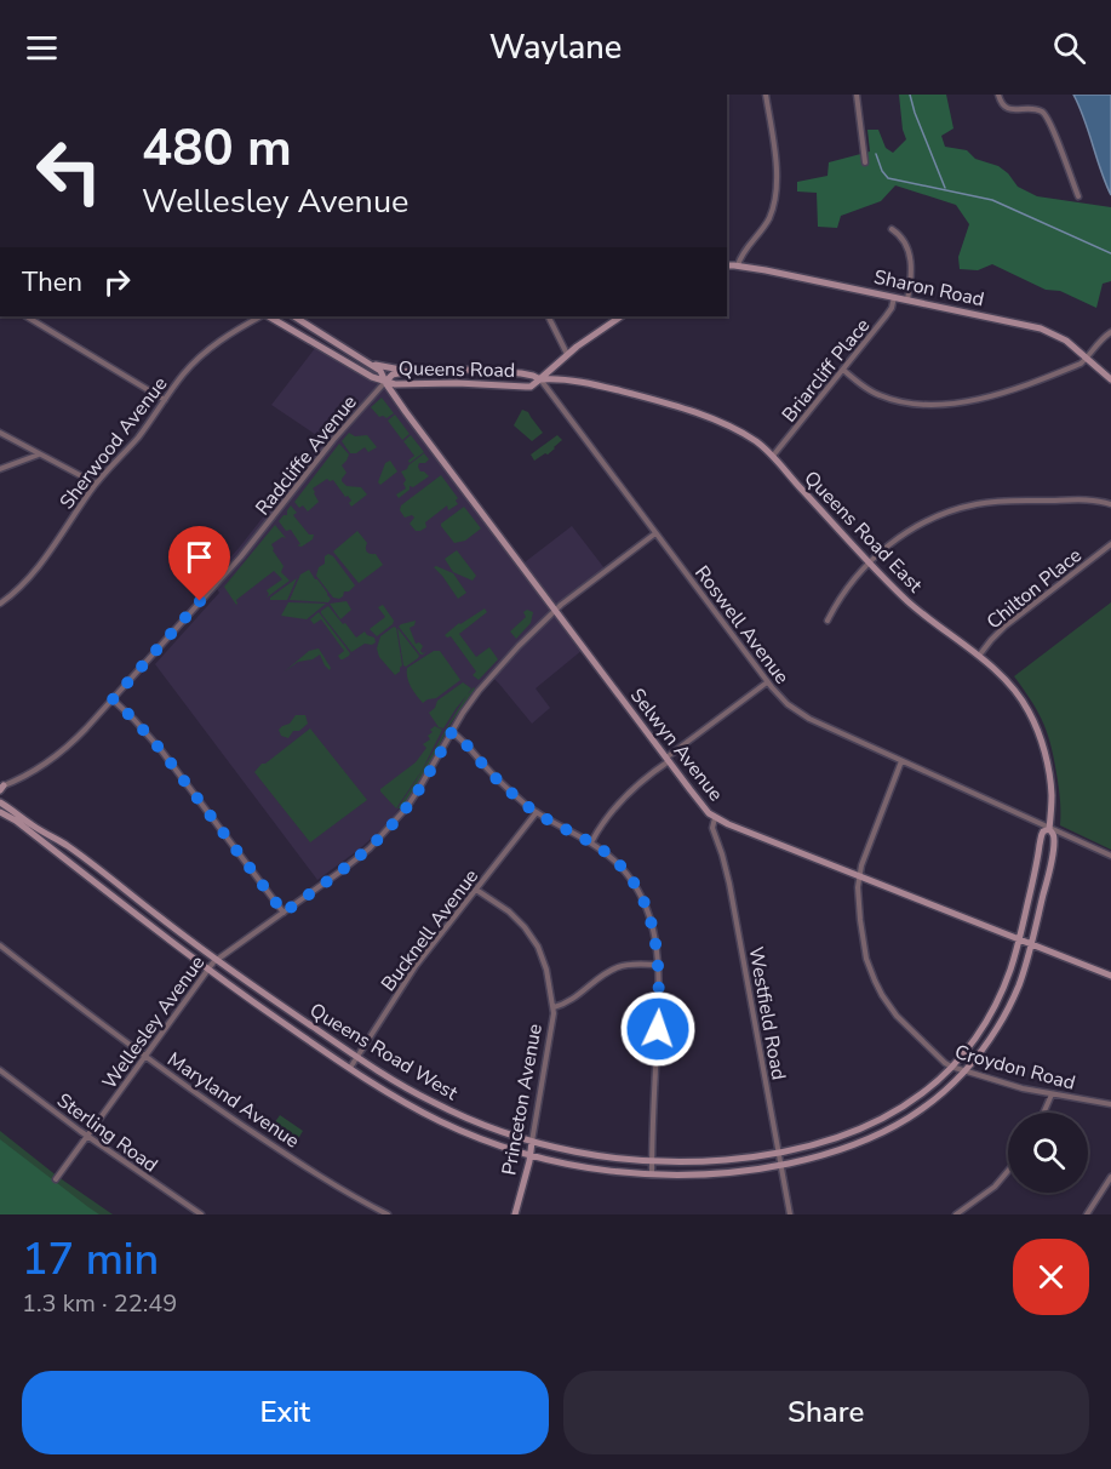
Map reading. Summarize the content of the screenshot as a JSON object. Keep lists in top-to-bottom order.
{
  "streets": {
    "street": [
      "Sharon Road",
      "Queens Road",
      "Briarcliff Place",
      "Sherwood Avenue",
      "Radcliffe Avenue",
      "Queens Road East",
      "Chilton Place",
      "Roswell Avenue",
      "Selwyn Avenue",
      "Bucknell Avenue",
      "Westfield Road",
      "Wellesley Avenue",
      "Queens Road West",
      "Croydon Road",
      "Maryland Avenue",
      "Princeton Avenue",
      "Sterling Road"
    ]
  },
  "crossings": [
    ["Sharon Road", "Briarcliff Place"],
    ["Queens Road", "Radcliffe Avenue"],
    ["Queens Road", "Queens Road East"],
    ["Queens Road", "Roswell Avenue"],
    ["Queens Road", "Selwyn Avenue"],
    ["Briarcliff Place", "Queens Road East"],
    ["Radcliffe Avenue", "Selwyn Avenue"],
    ["Queens Road East", "Chilton Place"],
    ["Queens Road East", "Roswell Avenue"],
    ["Queens Road East", "Queens Road West"],
    ["Roswell Avenue", "Wellesley Avenue"],
    ["Roswell Avenue", "Queens Road West"],
    ["Roswell Avenue", "Croydon Road"],
    ["Selwyn Avenue", "Westfield Road"],
    ["Selwyn Avenue", "Wellesley Avenue"],
    ["Selwyn Avenue", "Queens Road West"],
    ["Selwyn Avenue", "Croydon Road"],
    ["Bucknell Avenue", "Queens Road West"],
    ["Bucknell Avenue", "Princeton Avenue"],
    ["Westfield Road", "Queens Road West"],
    ["Wellesley Avenue", "Queens Road West"],
    ["Wellesley Avenue", "Maryland Avenue"],
    ["Wellesley Avenue", "Sterling Road"],
    ["Queens Road West", "Croydon Road"],
    ["Queens Road West", "Princeton Avenue"]
  ],
  "page": {
    "header": "Waylane",
    "turn": ["480 m", "Wellesley Avenue"],
    "then": "Then",
    "heading": ["17 min", "1.3 km · 22:49"],
    "buttons": ["Exit", "Share"]
  }
}
